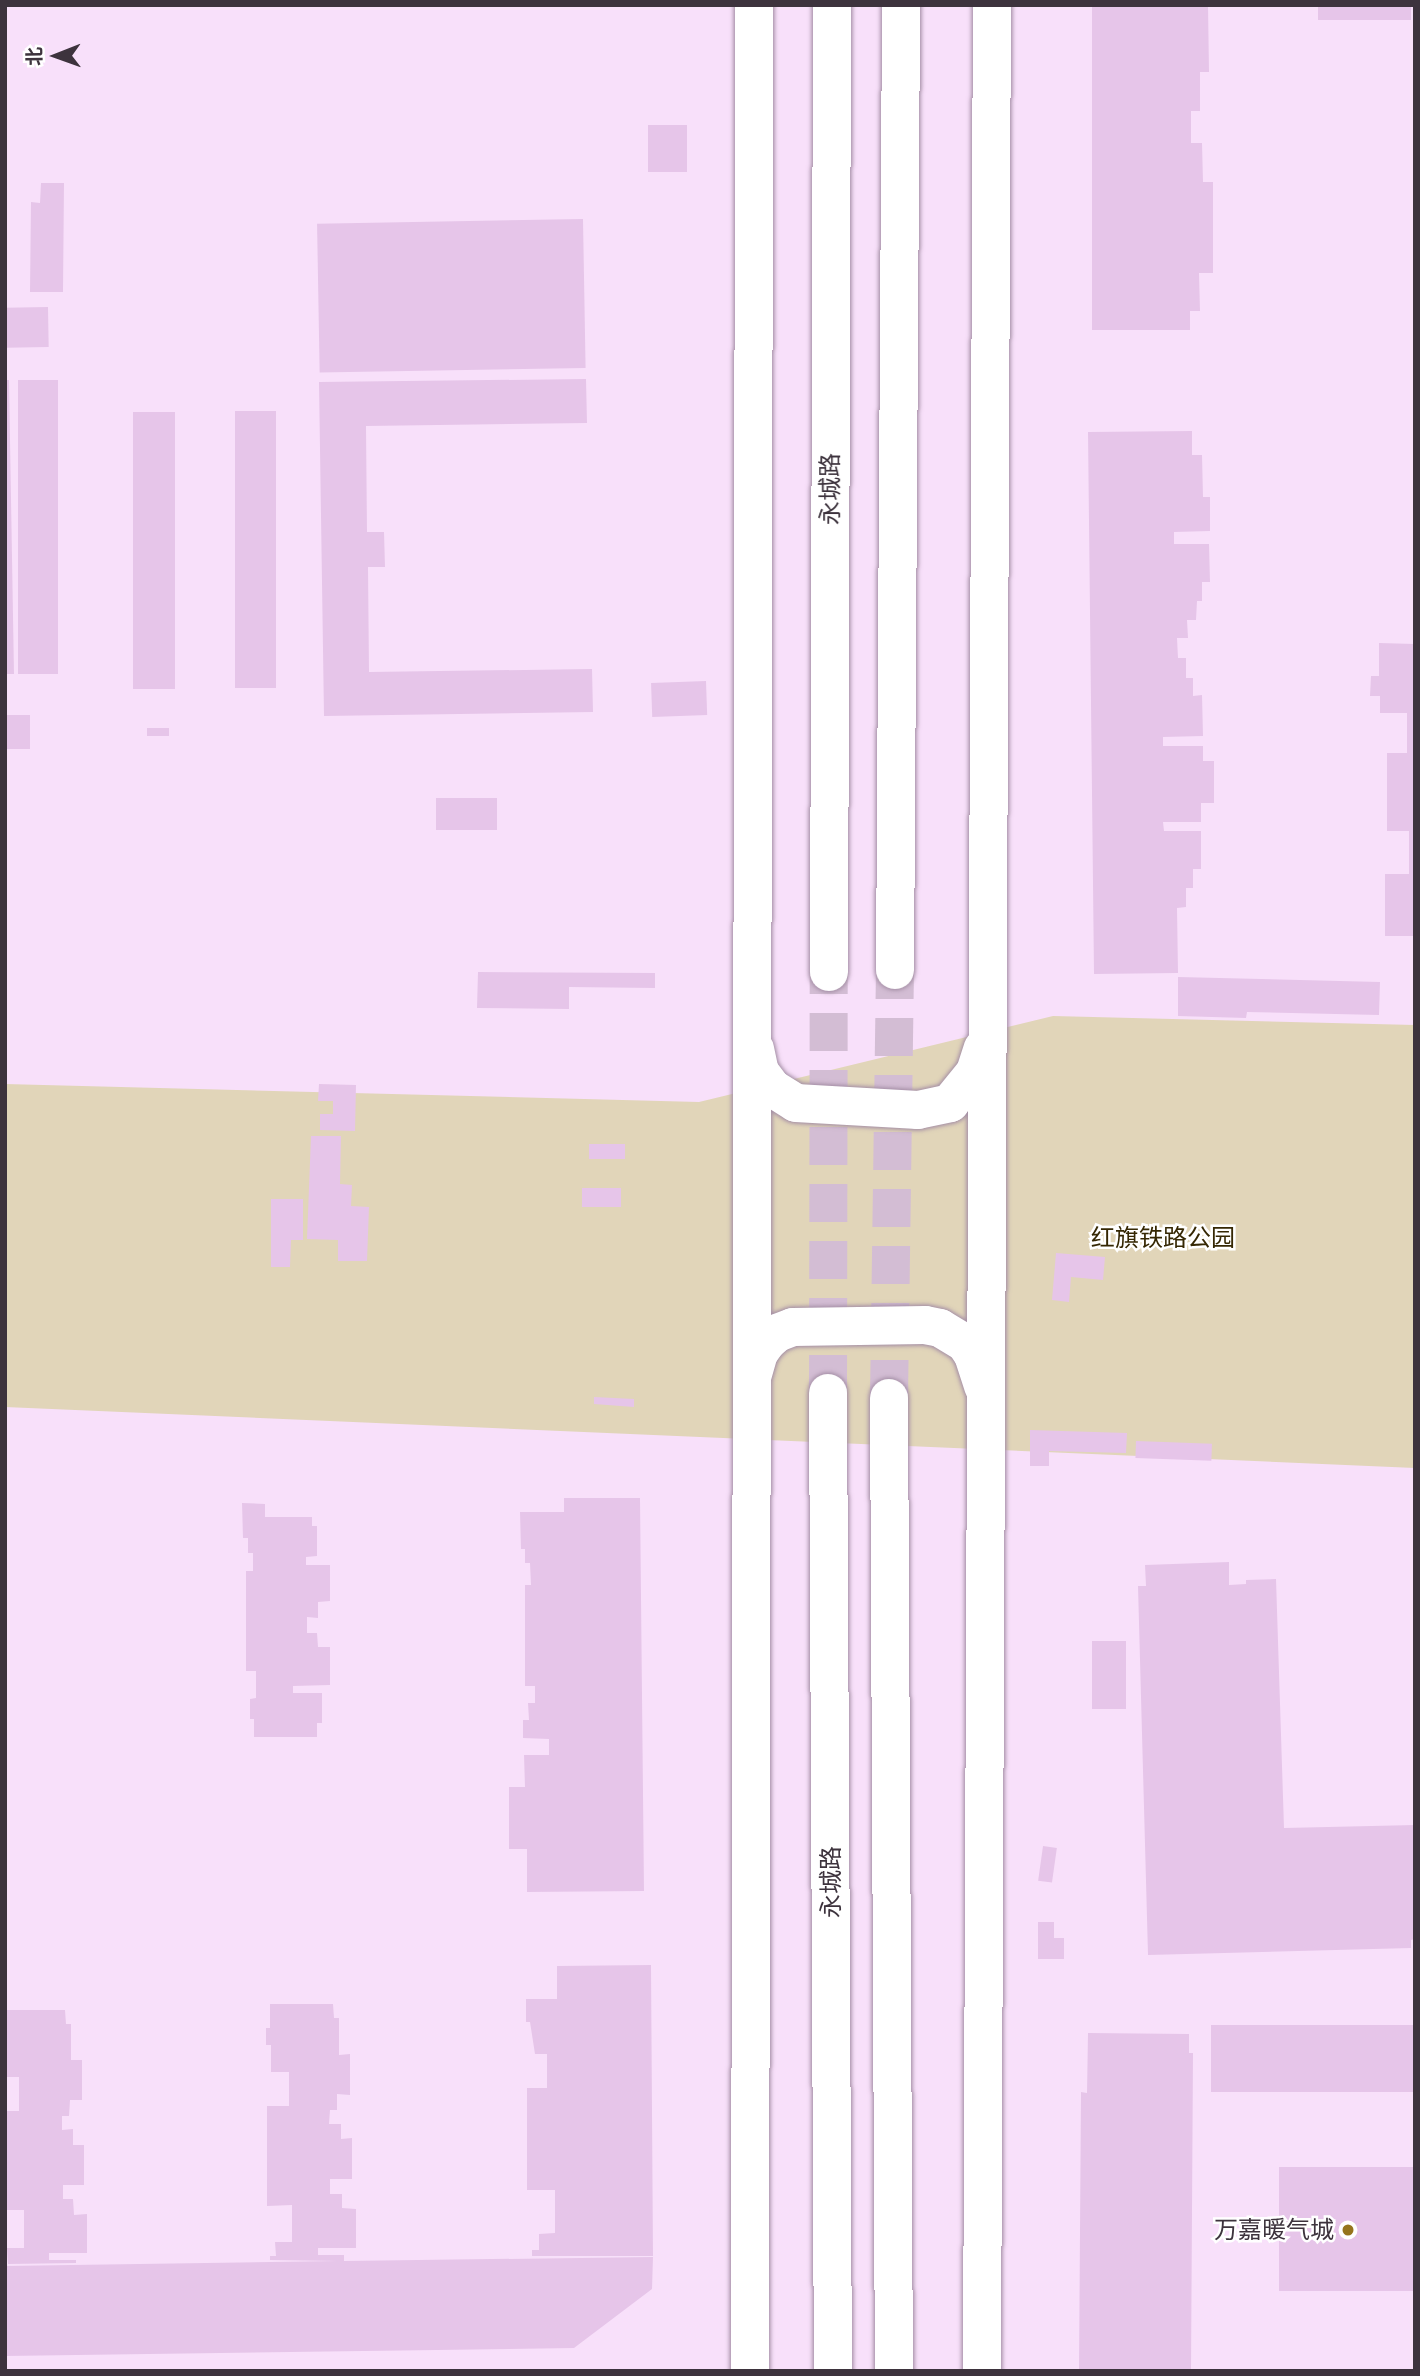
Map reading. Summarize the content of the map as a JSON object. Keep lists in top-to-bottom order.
{
  "streets": {
    "main road": ["永城路"]
  },
  "parks": ["红旗铁路公园"],
  "places": ["万嘉暖气城"],
  "north": "left"
}
